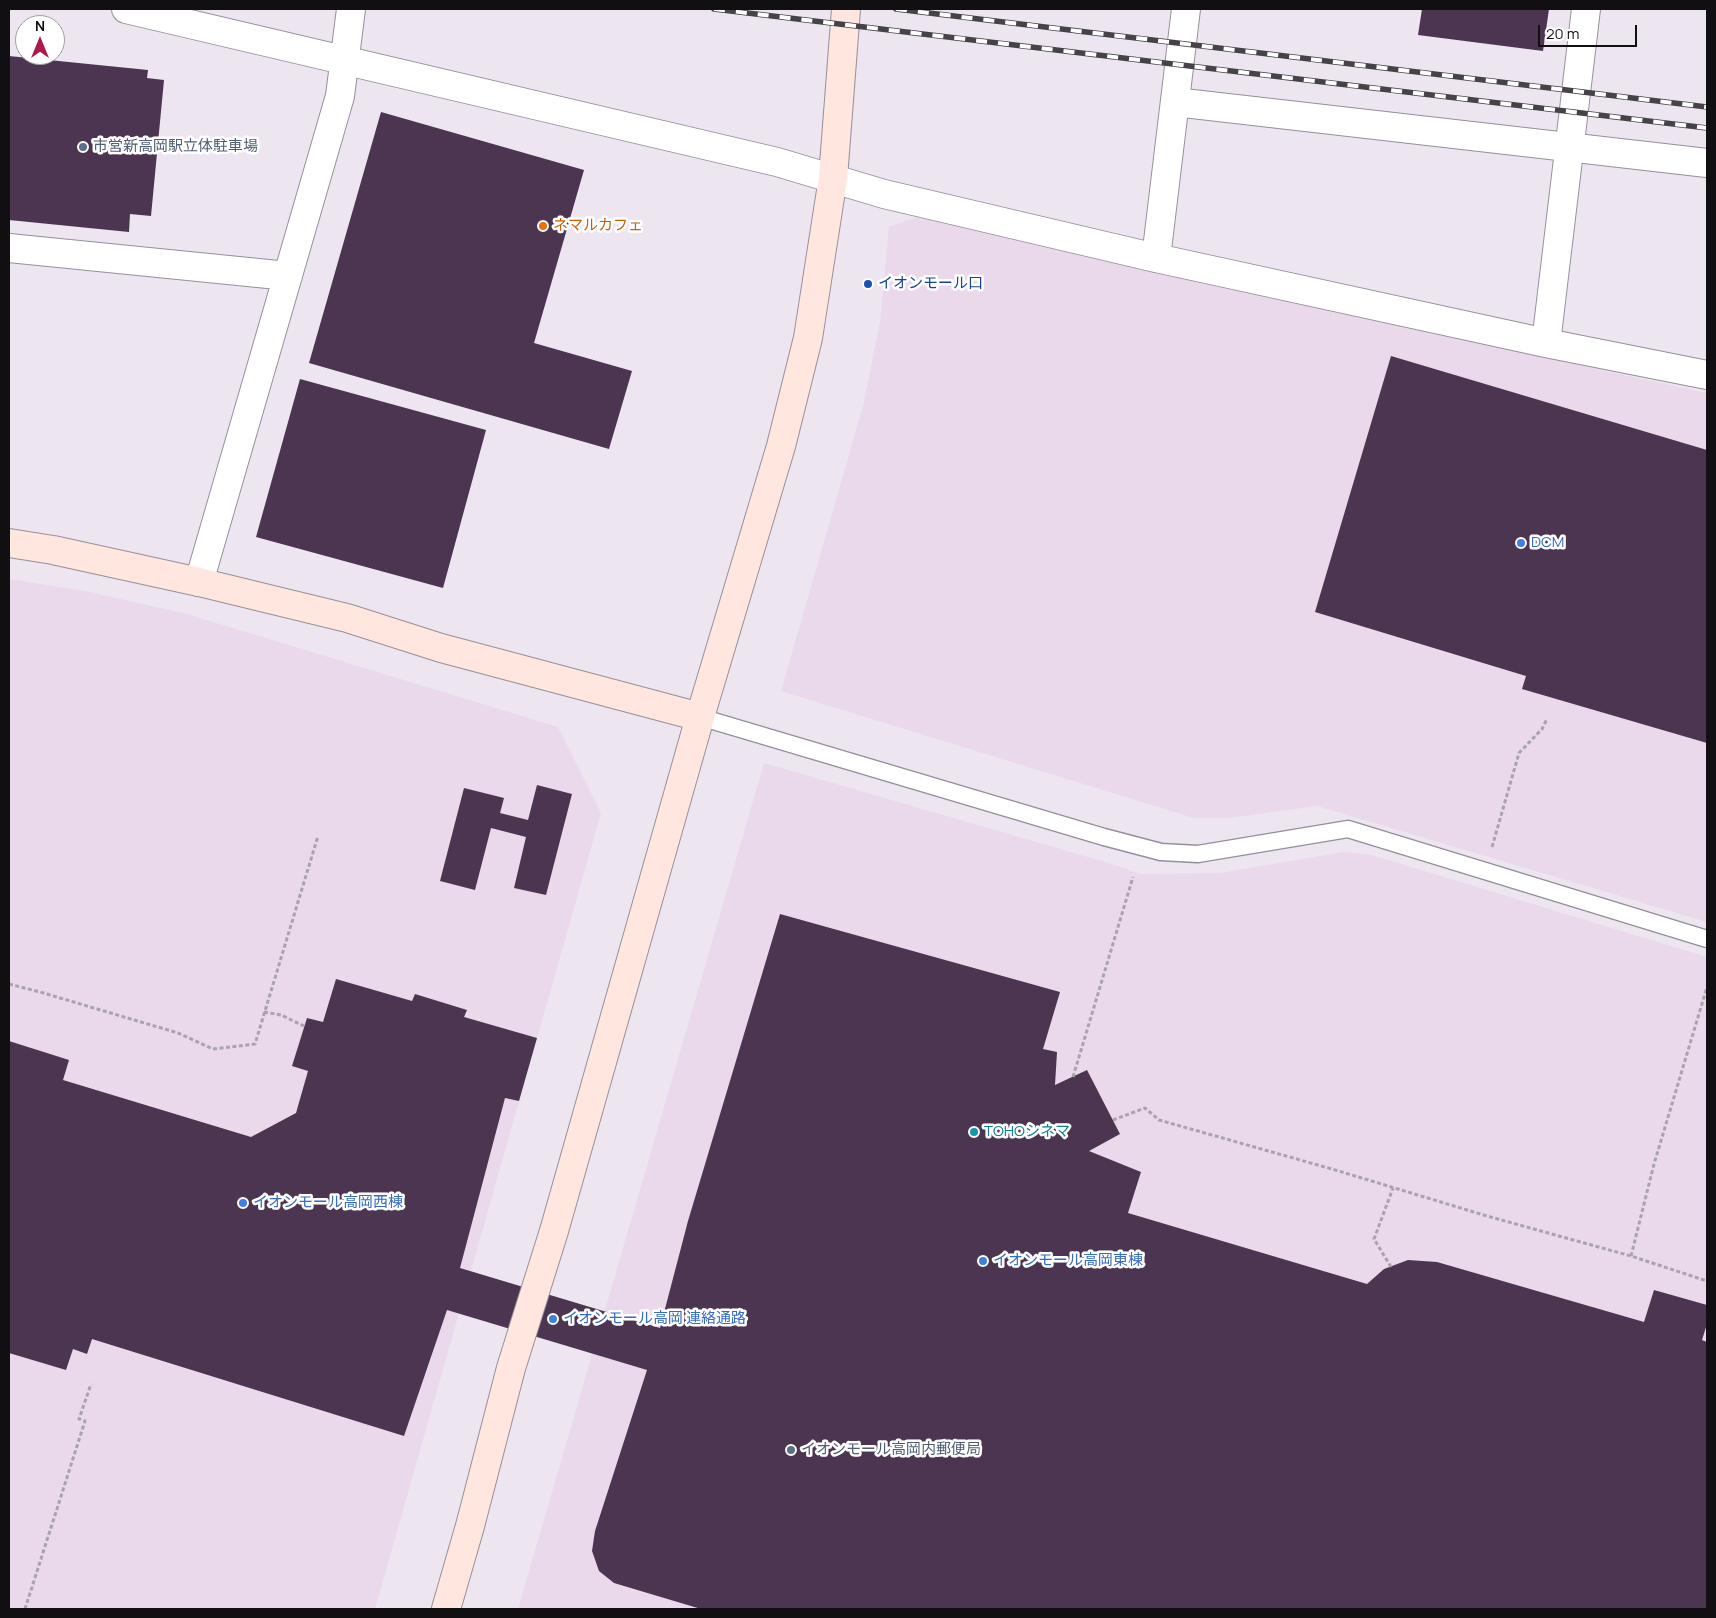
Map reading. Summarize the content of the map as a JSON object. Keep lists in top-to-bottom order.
{
  "places": [
    "市営新高岡駅立体駐車場",
    "ネマルカフェ",
    "イオンモール口",
    "DCM",
    "TOHOシネマ",
    "イオンモール高岡西棟",
    "イオンモール高岡東棟",
    "イオンモール高岡 連絡通路",
    "イオンモール高岡内郵便局"
  ],
  "scale_bar": "20 m",
  "north": "top"
}
